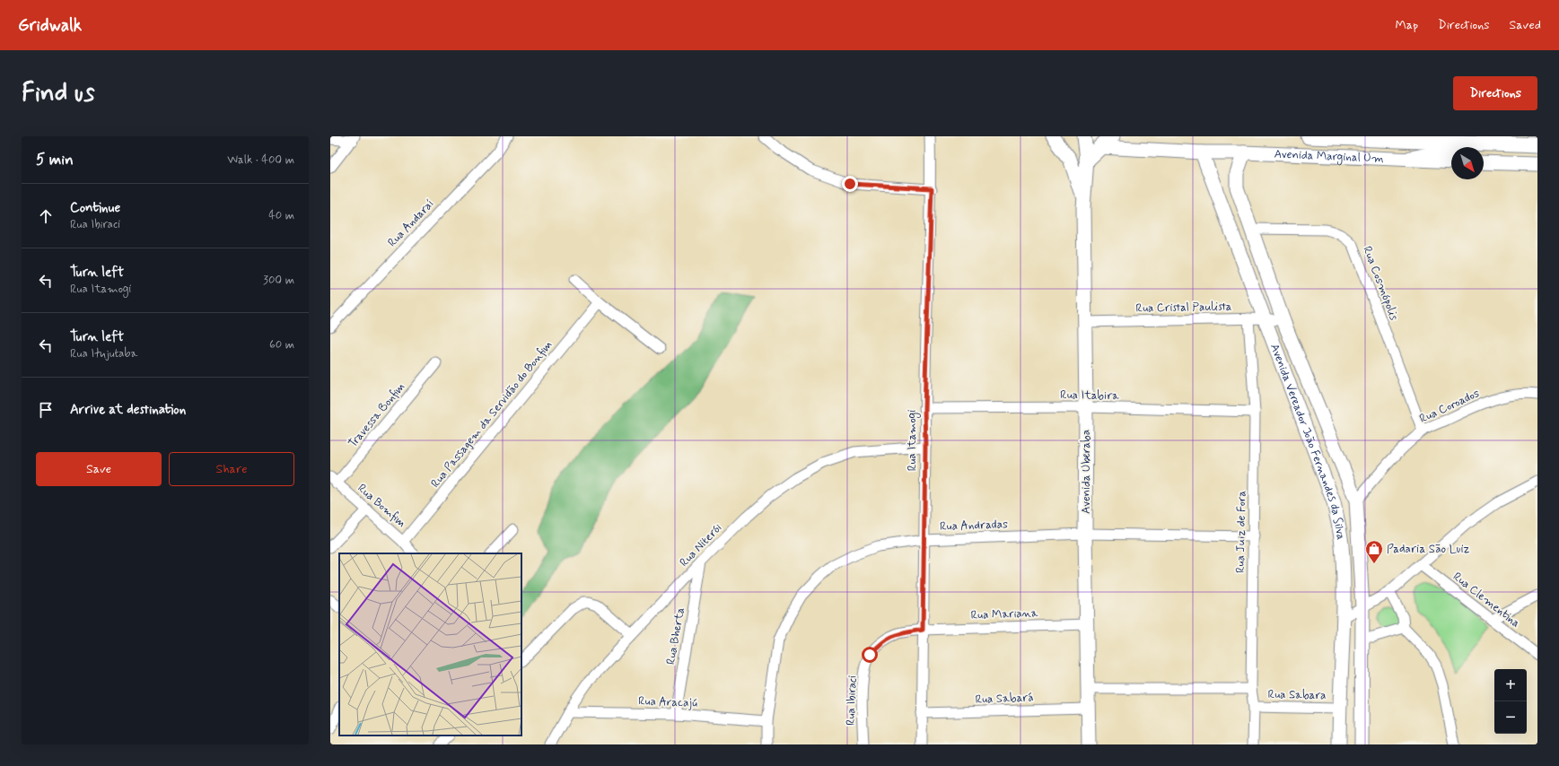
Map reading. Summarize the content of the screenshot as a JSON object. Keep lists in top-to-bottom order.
{
  "streets": {
    "main road": ["Avenida Marginal Um", "Avenida Vereador João Fernandes da Silva", "Avenida Uberaba"],
    "street": [
      "Rua Andaraí",
      "Rua Cosmópolis",
      "Rua Cristal Paulista",
      "Rua Itabira",
      "Rua Coroados",
      "Rua Passagem da Servidão do Bonfim",
      "Travessa Bonfim",
      "Rua Itamogi",
      "Rua Bomfim",
      "Rua Andradas",
      "Rua Juiz de Fora",
      "Rua Niterói",
      "Rua Clementina",
      "Rua Mariana",
      "Rua Bherta",
      "Rua Sabara",
      "Rua Sabará",
      "Rua Ibiraci",
      "Rua Aracajú"
    ]
  },
  "crossings": [
    ["Avenida Marginal Um", "Avenida Vereador João Fernandes da Silva"],
    ["Rua Cosmópolis", "Rua Coroados"],
    ["Rua Cosmópolis", "Avenida Vereador João Fernandes da Silva"],
    ["Rua Cristal Paulista", "Avenida Vereador João Fernandes da Silva"],
    ["Rua Cristal Paulista", "Avenida Uberaba"],
    ["Rua Cristal Paulista", "Rua Juiz de Fora"],
    ["Rua Itabira", "Rua Itamogi"],
    ["Rua Itabira", "Avenida Uberaba"],
    ["Rua Itabira", "Rua Juiz de Fora"],
    ["Rua Coroados", "Avenida Vereador João Fernandes da Silva"],
    ["Rua Passagem da Servidão do Bonfim", "Rua Bomfim"],
    ["Travessa Bonfim", "Rua Bomfim"],
    ["Rua Itamogi", "Rua Andradas"],
    ["Rua Itamogi", "Rua Niterói"],
    ["Rua Itamogi", "Rua Mariana"],
    ["Rua Itamogi", "Rua Sabará"],
    ["Rua Itamogi", "Rua Ibiraci"],
    ["Avenida Vereador João Fernandes da Silva", "Rua Sabara"],
    ["Avenida Uberaba", "Rua Andradas"],
    ["Avenida Uberaba", "Rua Mariana"],
    ["Avenida Uberaba", "Rua Sabará"],
    ["Rua Andradas", "Rua Juiz de Fora"],
    ["Rua Andradas", "Rua Aracajú"],
    ["Rua Juiz de Fora", "Rua Sabara"],
    ["Rua Niterói", "Rua Bherta"],
    ["Rua Niterói", "Rua Aracajú"],
    ["Rua Mariana", "Rua Ibiraci"],
    ["Rua Bherta", "Rua Aracajú"]
  ],
  "places": {
    "shop": ["Padaria São Luiz"]
  },
  "north": "bottom right",
  "page": {
    "header": "Gridwalk",
    "nav": ["Map", "Directions", "Saved"],
    "buttons": [
      "Directions",
      ["Save", "Share"]
    ],
    "title": "Find us",
    "heading": ["5 min", "Walk · 400 m"],
    "list": [
      ["Continue", "Rua Ibiraci", "40 m"],
      ["Turn left", "Rua Itamogi", "300 m"],
      ["Turn left", "Rua Itujutaba", "60 m"],
      "Arrive at destination"
    ],
    "map_buttons": ["+", "−"]
  }
}
